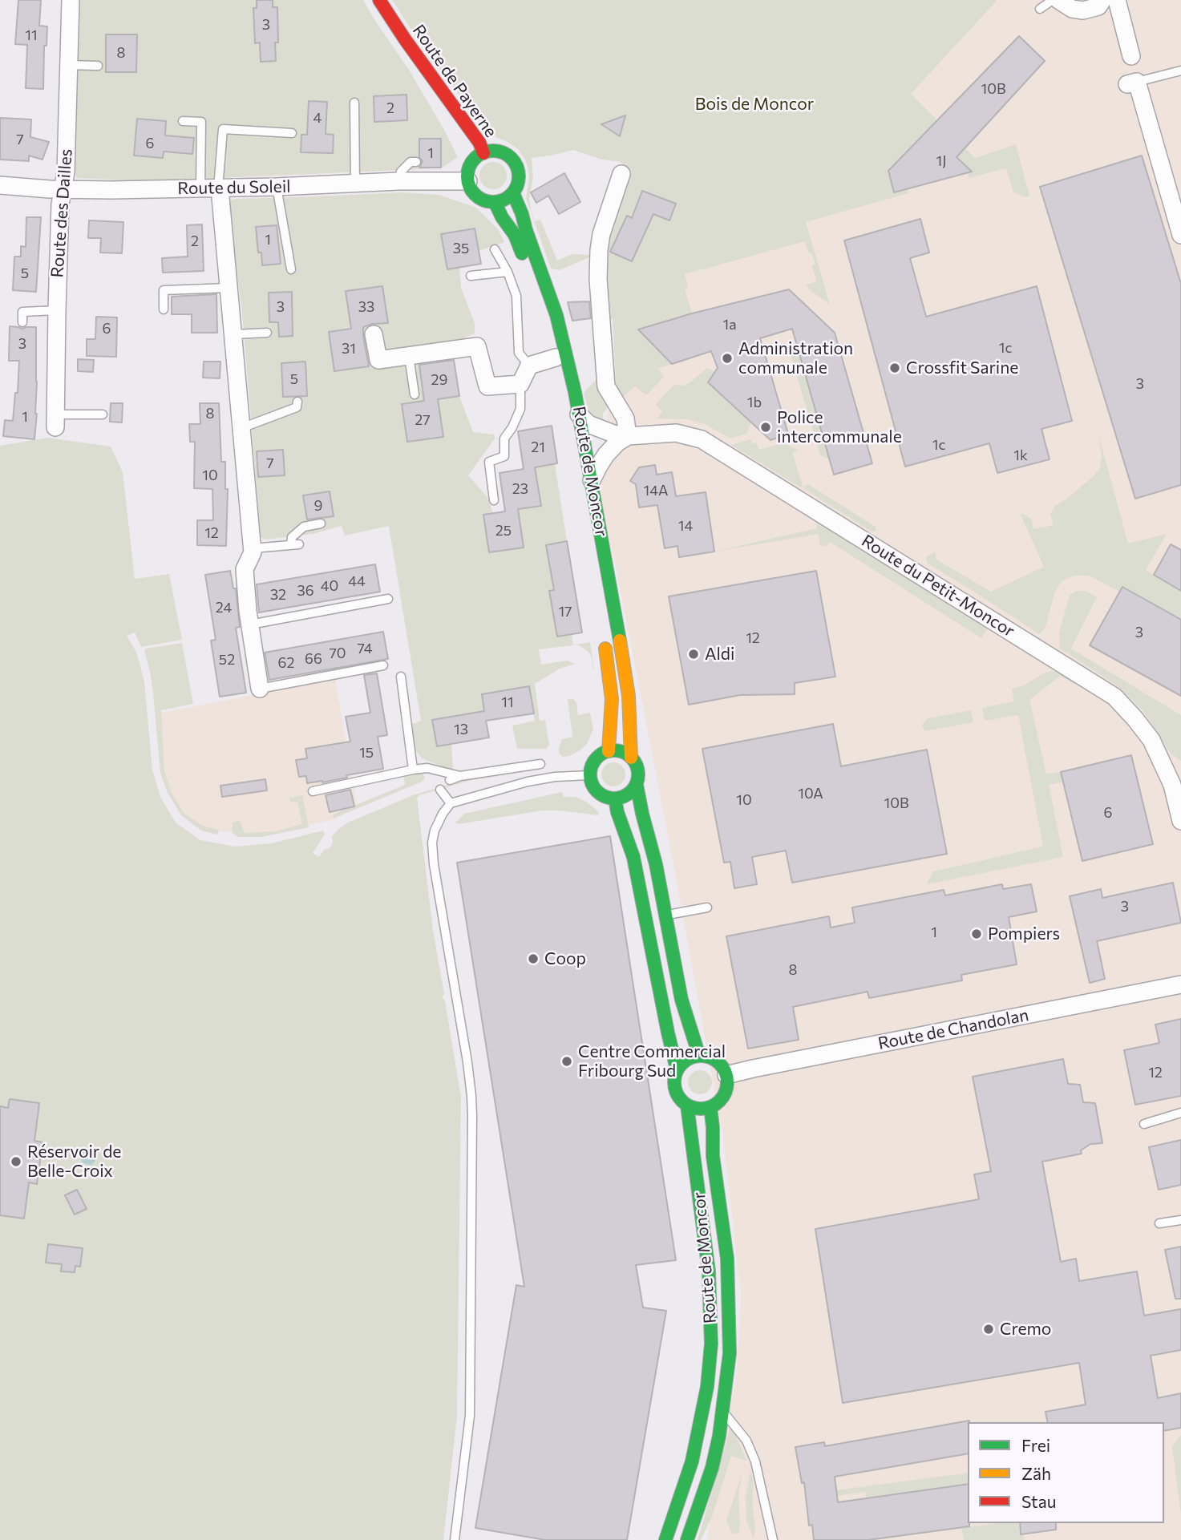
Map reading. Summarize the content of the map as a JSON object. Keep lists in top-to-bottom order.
{
  "streets": {
    "main road": ["Route de Payerne", "Route de Moncor"],
    "street": [
      "Route du Soleil",
      "Route des Dailles",
      "Route du Petit-Moncor",
      "Route de Chandolan"
    ]
  },
  "crossings": [
    ["Route de Payerne", "Route du Soleil"],
    ["Route de Payerne", "Route de Moncor"],
    ["Route du Soleil", "Route des Dailles"],
    ["Route du Soleil", "Route de Moncor"],
    ["Route de Moncor", "Route du Petit-Moncor"],
    ["Route de Moncor", "Route de Chandolan"]
  ],
  "parks": ["Bois de Moncor"],
  "places": [
    "Administration communale",
    "Crossfit Sarine",
    "Police intercommunale",
    "Aldi",
    "Pompiers",
    "Coop",
    "Centre Commercial Fribourg Sud",
    "Réservoir de Belle-Croix",
    "Cremo"
  ],
  "house_numbers": [
    "3",
    "11",
    "8",
    "10B",
    "2",
    "4",
    "7",
    "6",
    "1",
    "1J",
    "1",
    "2",
    "35",
    "5",
    "3",
    "33",
    "1a",
    "6",
    "3",
    "1c",
    "31",
    "5",
    "29",
    "3",
    "1b",
    "8",
    "1",
    "27",
    "1c",
    "21",
    "1k",
    "7",
    "10",
    "23",
    "14A",
    "9",
    "14",
    "25",
    "12",
    "44",
    "40",
    "36",
    "32",
    "24",
    "17",
    "3",
    "12",
    "74",
    "70",
    "66",
    "52",
    "62",
    "11",
    "13",
    "15",
    "10A",
    "10",
    "10B",
    "6",
    "3",
    "1",
    "8",
    "12"
  ],
  "legend": ["Frei", "Zäh", "Stau"]
}
